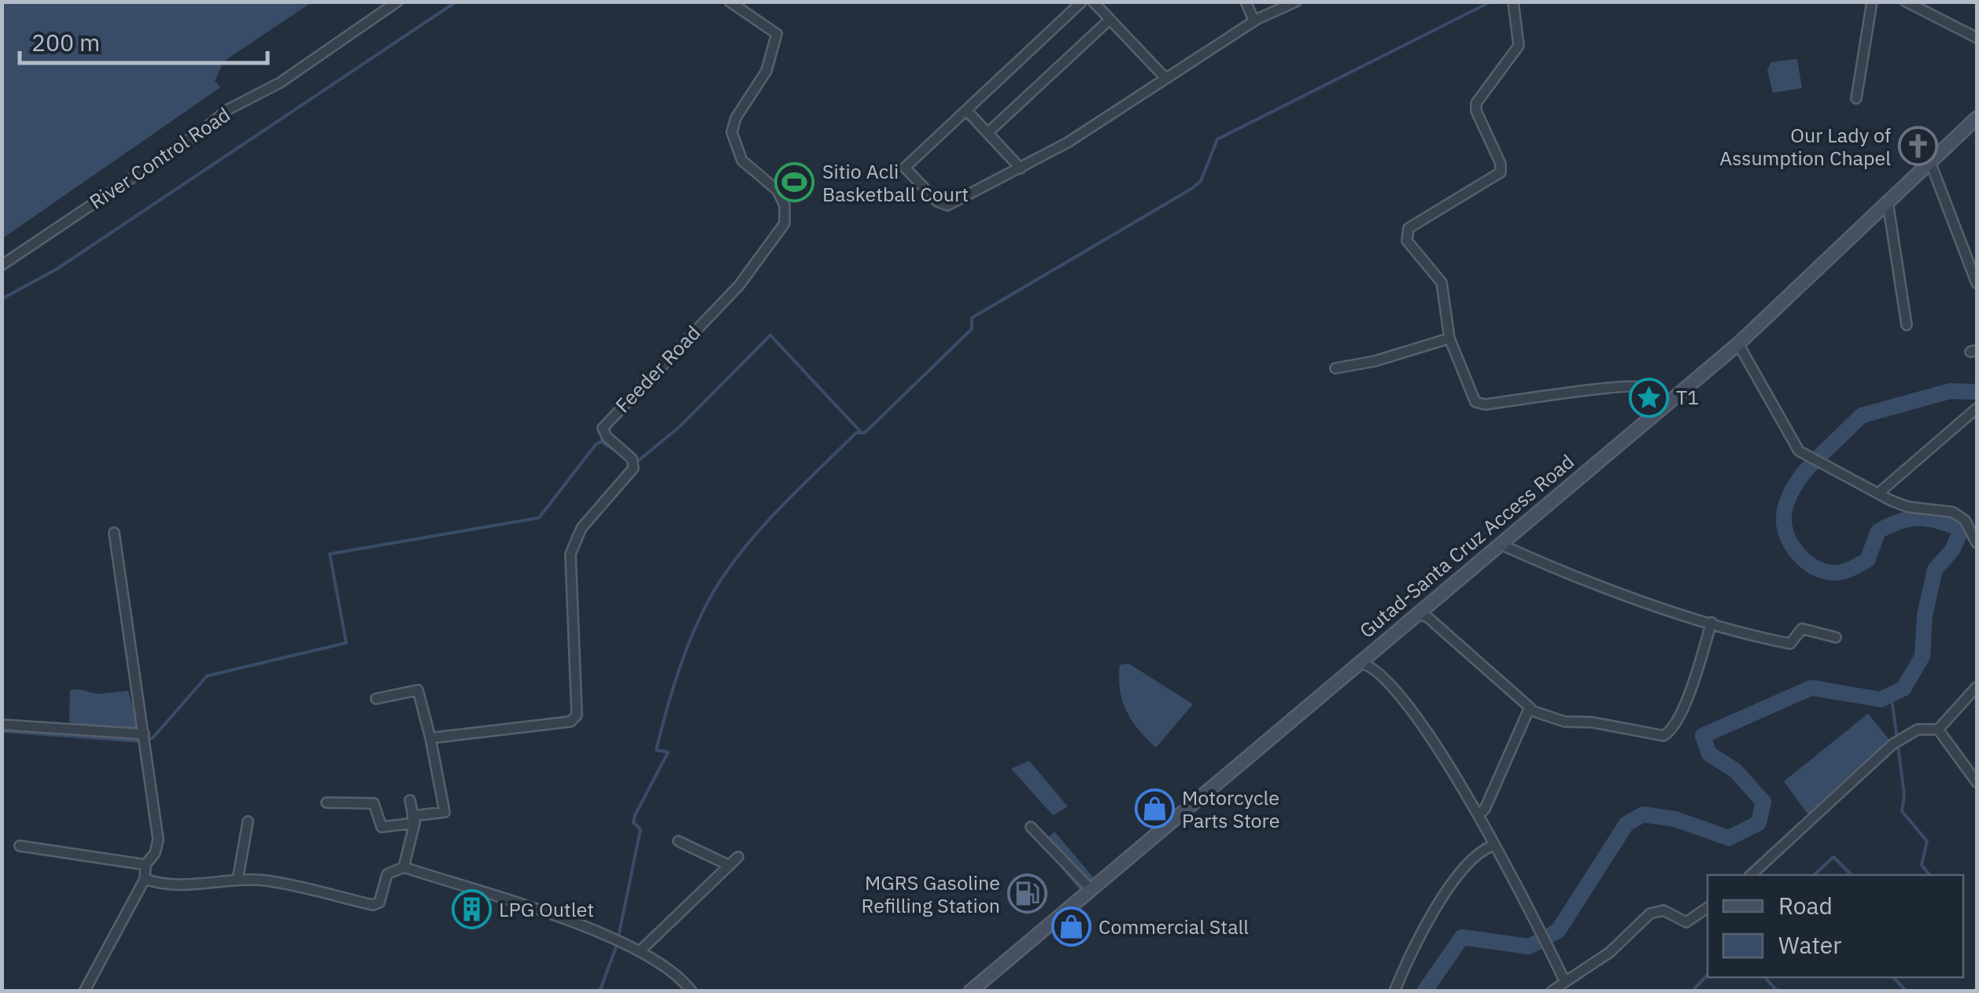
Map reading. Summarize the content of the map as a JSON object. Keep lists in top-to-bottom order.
{
  "streets": {
    "main road": ["Gutad-Santa Cruz Access Road"],
    "street": ["River Control Road", "Feeder Road"]
  },
  "places": {
    "church": ["Our Lady of Assumption Chapel"],
    "sports": ["Sitio Acli Basketball Court"],
    "place": ["T1"],
    "shop": ["Motorcycle Parts Store", "Commercial Stall"],
    "fuel station": ["MGRS Gasoline Refilling Station"],
    "building": ["LPG Outlet"]
  },
  "legend": ["Road", "Water"],
  "scale_bar": "200 m"
}
